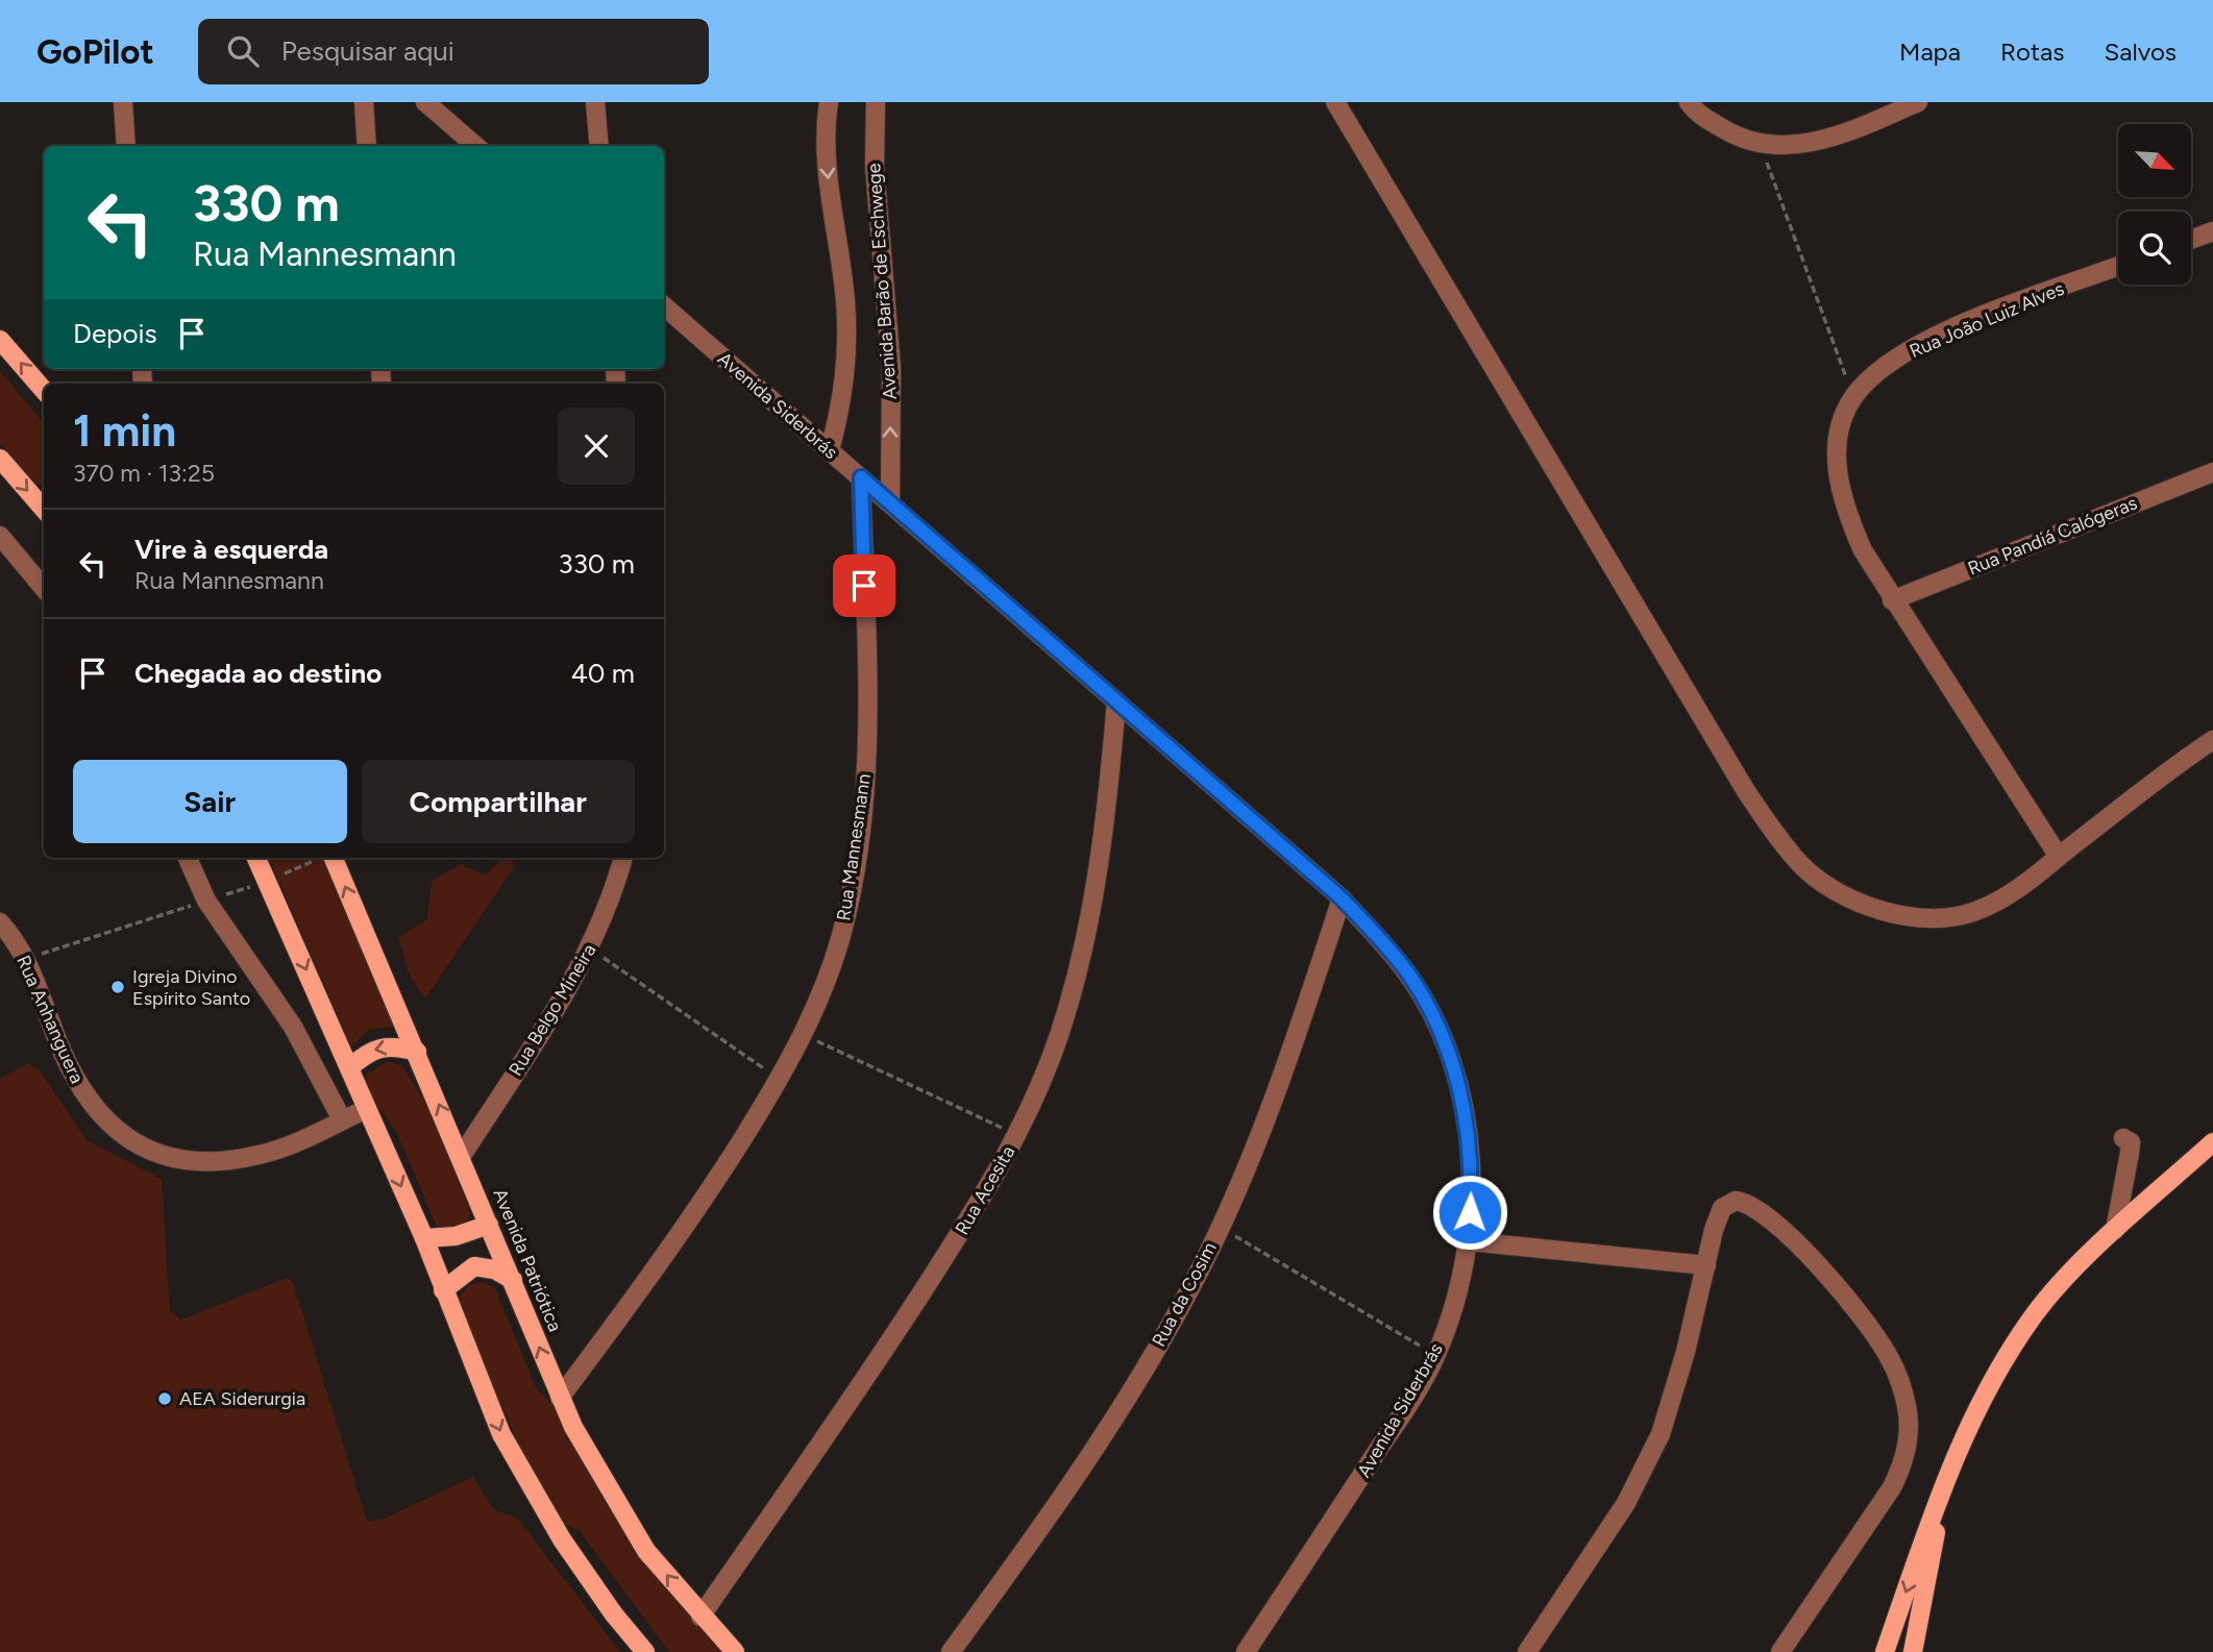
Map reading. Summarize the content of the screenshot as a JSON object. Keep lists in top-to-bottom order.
{
  "streets": {
    "main road": ["Avenida Patriótica"],
    "street": [
      "Avenida Barão de Eschwege",
      "Rua João Luiz Alves",
      "Avenida Siderbrás",
      "Rua Pandiá Calógeras",
      "Rua Mannesmann",
      "Rua Belgo Mineira",
      "Rua Anhanguera",
      "Rua Acesita",
      "Rua da Cosim"
    ]
  },
  "crossings": [
    ["Avenida Barão de Eschwege", "Avenida Siderbrás"],
    ["Rua João Luiz Alves", "Rua Pandiá Calógeras"],
    ["Avenida Siderbrás", "Rua Mannesmann"],
    ["Avenida Siderbrás", "Rua Acesita"],
    ["Avenida Siderbrás", "Rua da Cosim"],
    ["Rua Mannesmann", "Avenida Patriótica"],
    ["Rua Belgo Mineira", "Avenida Patriótica"],
    ["Rua Acesita", "Avenida Patriótica"]
  ],
  "places": ["Igreja Divino Espírito Santo", "AEA Siderurgia"],
  "north": "bottom right",
  "page": {
    "header": "GoPilot",
    "search": "Pesquisar aqui",
    "nav": ["Mapa", "Rotas", "Salvos"],
    "turn": ["330 m", "Rua Mannesmann"],
    "then": "Depois",
    "heading": ["1 min", "370 m · 13:25"],
    "list": [
      {
        "name": "Vire à esquerda",
        "note": "Rua Mannesmann",
        "value": "330 m"
      },
      {
        "name": "Chegada ao destino",
        "value": "40 m"
      }
    ],
    "buttons": ["Sair", "Compartilhar"]
  }
}
